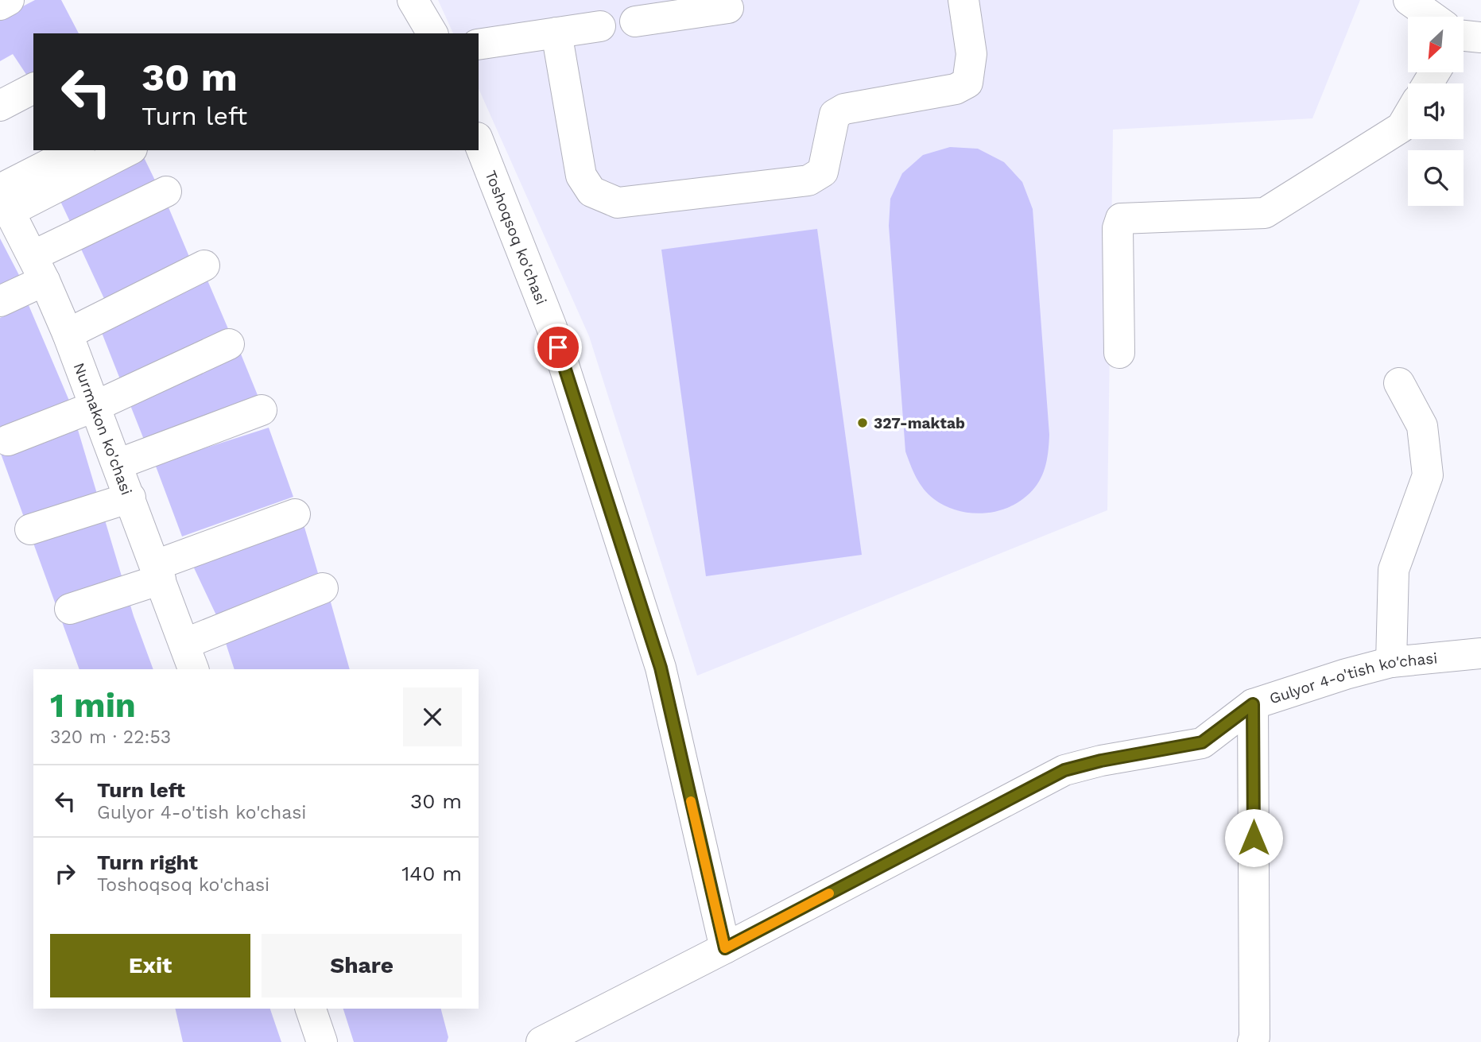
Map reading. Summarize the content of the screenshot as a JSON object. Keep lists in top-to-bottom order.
{
  "streets": {
    "street": ["Toshoqsoq ko'chasi", "Nurmakon ko'chasi", "Gulyor 4-o'tish ko'chasi"]
  },
  "crossings": [
    ["Toshoqsoq ko'chasi", "Gulyor 4-o'tish ko'chasi"]
  ],
  "places": ["327-maktab"],
  "north": "bottom left",
  "page": {
    "turn": ["30 m", "Turn left"],
    "heading": ["1 min", "320 m · 22:53"],
    "list": [
      {
        "name": "Turn left",
        "note": "Gulyor 4-o'tish ko'chasi",
        "value": "30 m"
      },
      {
        "name": "Turn right",
        "note": "Toshoqsoq ko'chasi",
        "value": "140 m"
      }
    ],
    "buttons": ["Exit", "Share"]
  }
}
